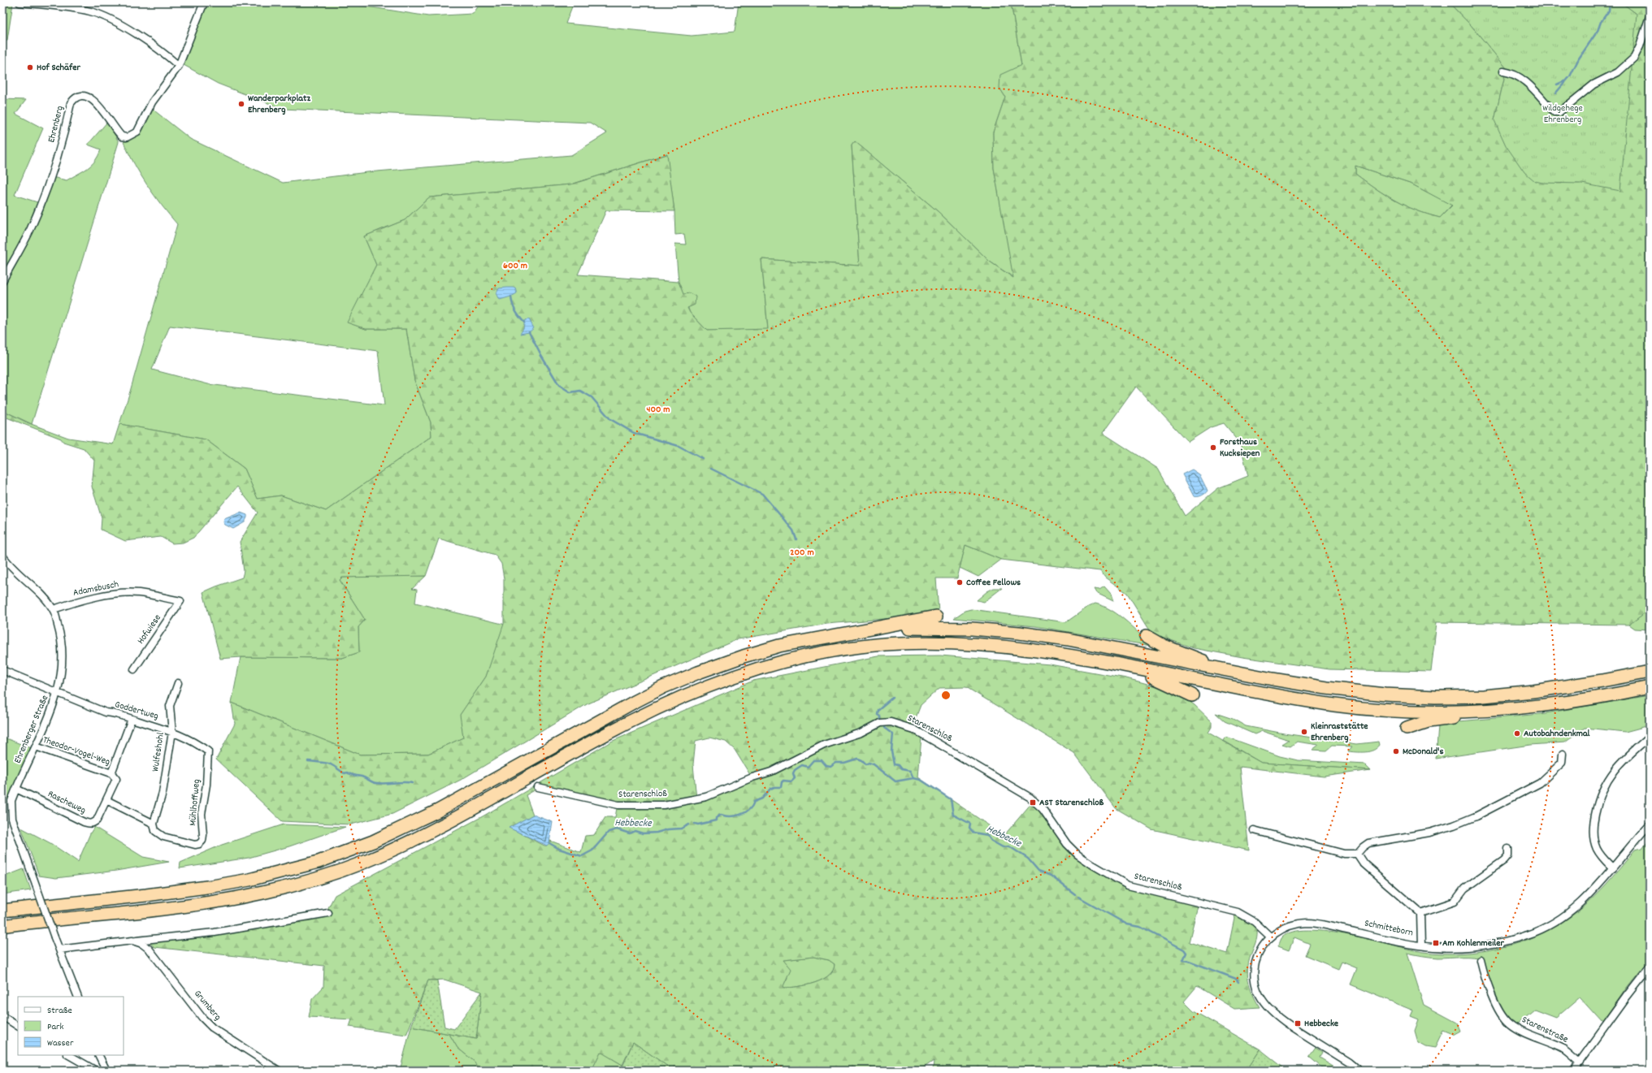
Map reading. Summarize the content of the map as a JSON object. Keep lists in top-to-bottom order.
{
  "streets": {
    "street": [
      "Ehrenberg",
      "Adamsbusch",
      "Hofwiese",
      "Goddertweg",
      "Starenschloß",
      "Ehrenberger Straße",
      "Theodor-Vogel-Weg",
      "Wulfeshohl",
      "Rascheweg",
      "Mühlhoffweg",
      "Schmitteborn",
      "Grumberg",
      "Starenstraße"
    ]
  },
  "crossings": [
    ["Adamsbusch", "Hofwiese"],
    ["Adamsbusch", "Ehrenberger Straße"],
    ["Goddertweg", "Ehrenberger Straße"],
    ["Goddertweg", "Wulfeshohl"],
    ["Goddertweg", "Rascheweg"],
    ["Goddertweg", "Mühlhoffweg"],
    ["Starenschloß", "Schmitteborn"],
    ["Ehrenberger Straße", "Theodor-Vogel-Weg"],
    ["Ehrenberger Straße", "Rascheweg"],
    ["Theodor-Vogel-Weg", "Rascheweg"],
    ["Wulfeshohl", "Mühlhoffweg"],
    ["Rascheweg", "Mühlhoffweg"]
  ],
  "water": ["Hebbecke"],
  "parks": ["Wildgehege Ehrenberg"],
  "places": {
    "other": [
      "Hof Schäfer",
      "Wanderparkplatz Ehrenberg",
      "Forsthaus Kucksiepen",
      "Coffee Fellows",
      "Kleinraststätte Ehrenberg",
      "Autobahndenkmal",
      "McDonald's"
    ],
    "transit": ["AST Starenschloß", "Am Kohlenmeiler", "Hebbecke"]
  },
  "legend": ["Straße", "Park", "Wasser"],
  "rings": ["600 m", "400 m", "200 m"]
}
